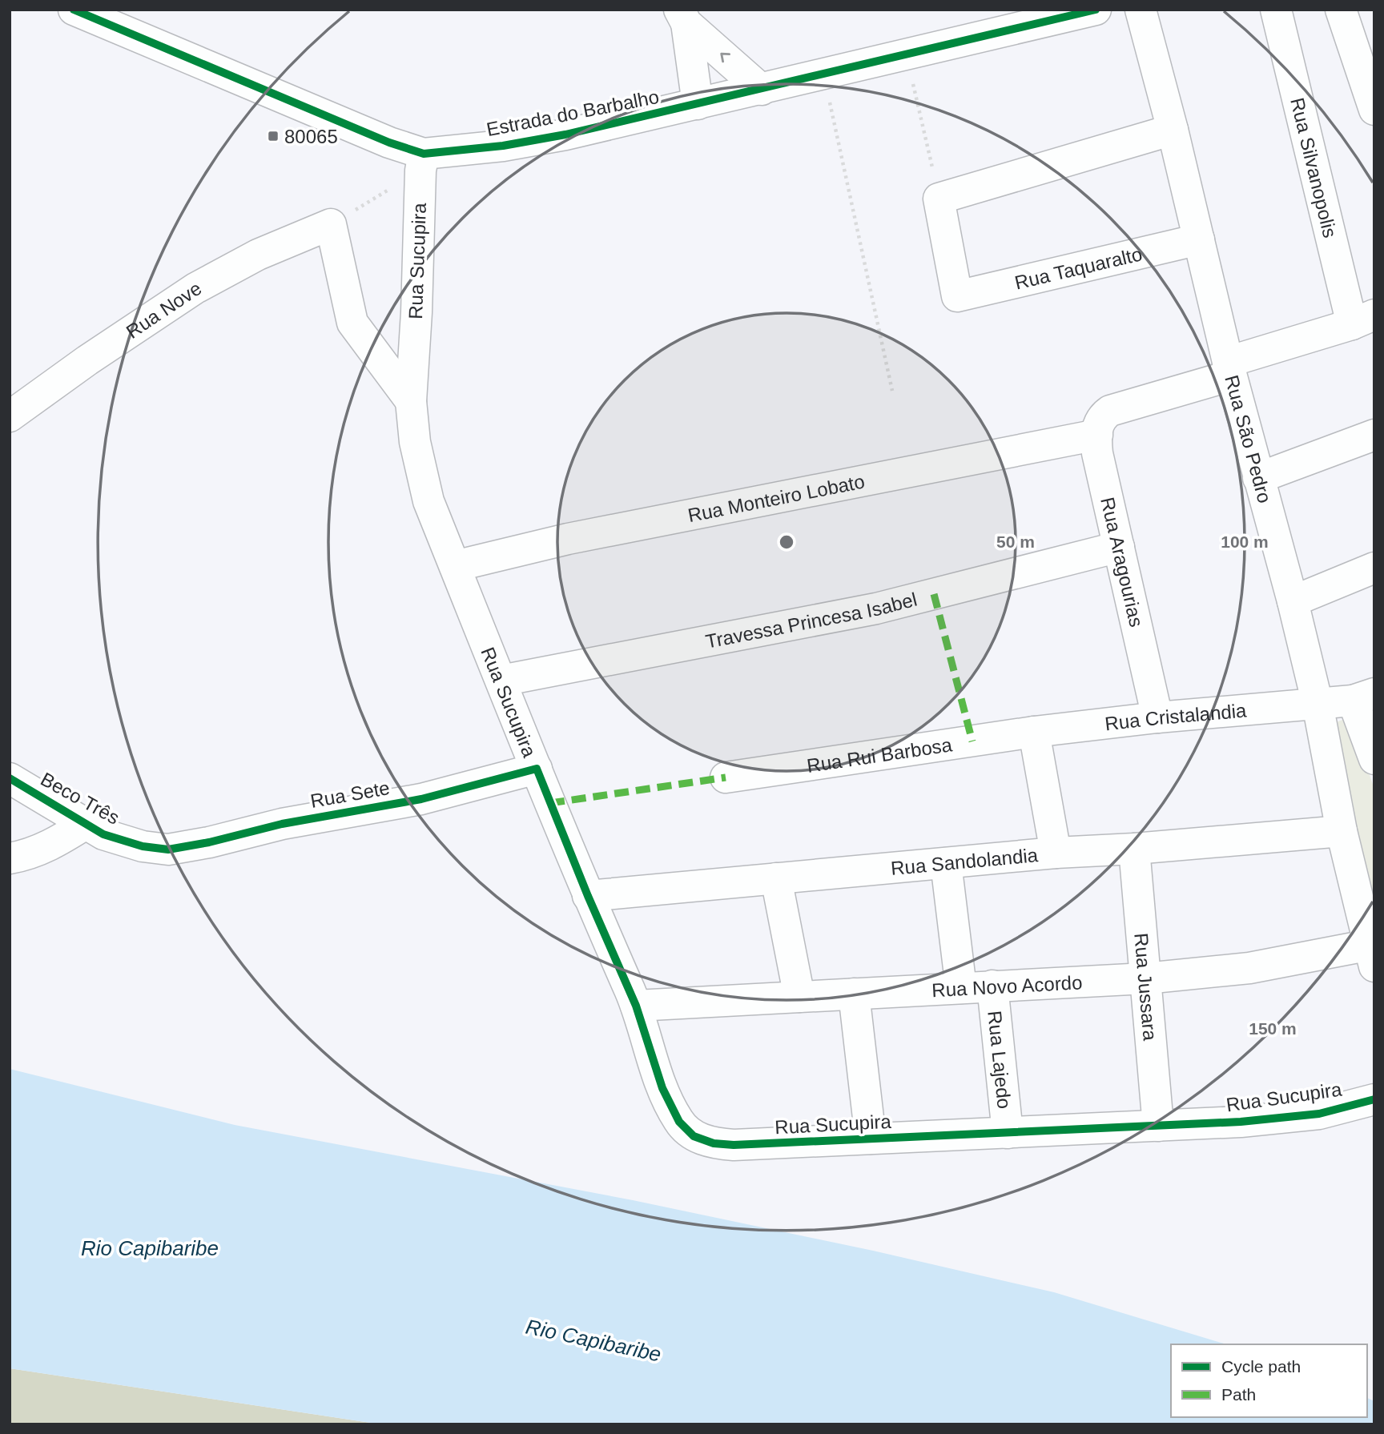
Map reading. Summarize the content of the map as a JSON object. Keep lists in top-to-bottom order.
{
  "streets": {
    "street": [
      "Estrada do Barbalho",
      "Rua Silvanopolis",
      "Rua Sucupira",
      "Rua Taquaralto",
      "Rua Nove",
      "Rua São Pedro",
      "Rua Monteiro Lobato",
      "Rua Aragourias",
      "Travessa Princesa Isabel",
      "Rua Cristalandia",
      "Rua Rui Barbosa",
      "Rua Sete",
      "Beco Três",
      "Rua Sandolandia",
      "Rua Novo Acordo",
      "Rua Jussara",
      "Rua Lajedo"
    ]
  },
  "crossings": [
    ["Estrada do Barbalho", "Rua Sucupira"],
    ["Rua Silvanopolis", "Rua Monteiro Lobato"],
    ["Rua Sucupira", "Rua Monteiro Lobato"],
    ["Rua Sucupira", "Travessa Princesa Isabel"],
    ["Rua Sucupira", "Rua Sete"],
    ["Rua Sucupira", "Rua Sandolandia"],
    ["Rua Sucupira", "Rua Novo Acordo"],
    ["Rua Sucupira", "Rua Jussara"],
    ["Rua Sucupira", "Rua Lajedo"],
    ["Rua Taquaralto", "Rua São Pedro"],
    ["Rua São Pedro", "Rua Monteiro Lobato"],
    ["Rua São Pedro", "Rua Cristalandia"],
    ["Rua São Pedro", "Rua Sandolandia"],
    ["Rua São Pedro", "Rua Novo Acordo"],
    ["Rua Monteiro Lobato", "Rua Aragourias"],
    ["Rua Aragourias", "Travessa Princesa Isabel"],
    ["Rua Aragourias", "Rua Cristalandia"],
    ["Rua Cristalandia", "Rua Rui Barbosa"],
    ["Rua Sete", "Beco Três"],
    ["Rua Sandolandia", "Rua Jussara"],
    ["Rua Novo Acordo", "Rua Jussara"],
    ["Rua Novo Acordo", "Rua Lajedo"]
  ],
  "water": ["Rio Capibaribe"],
  "places": {
    "transit": ["80065"]
  },
  "legend": ["Cycle path", "Path"],
  "rings": ["50 m", "100 m", "150 m"]
}
